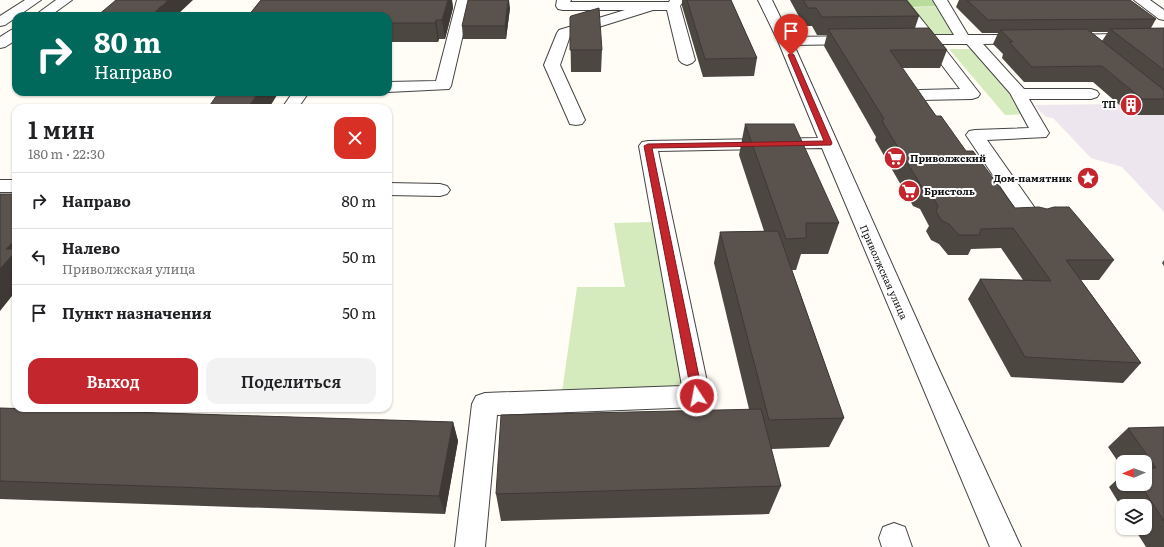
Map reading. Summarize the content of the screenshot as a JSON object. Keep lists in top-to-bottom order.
{
  "streets": {
    "street": ["Приволжская улица"]
  },
  "places": {
    "building": ["ТП"],
    "supermarket": ["Приволжский", "Бристоль"],
    "place": ["Дом-памятник"]
  },
  "north": "left",
  "page": {
    "turn": ["80 m", "Направо"],
    "heading": ["1 мин", "180 m · 22:30"],
    "list": [
      {
        "name": "Направо",
        "value": "80 m"
      },
      {
        "name": "Налево",
        "note": "Приволжская улица",
        "value": "50 m"
      },
      {
        "name": "Пункт назначения",
        "value": "50 m"
      }
    ],
    "buttons": ["Выход", "Поделиться"]
  }
}
